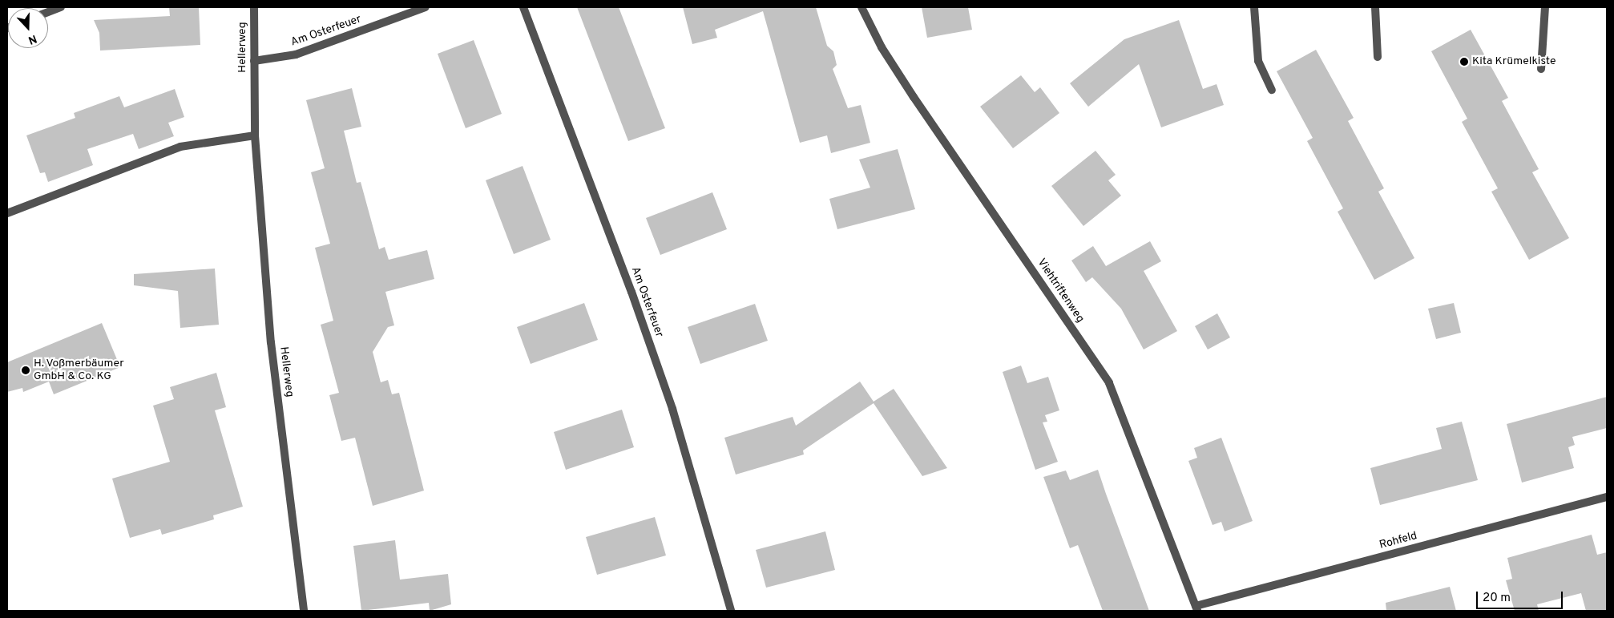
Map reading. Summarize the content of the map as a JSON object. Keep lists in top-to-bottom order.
{
  "streets": {
    "street": [
      "Am Osterfeuer",
      "Hellerweg",
      "Viehtriftenweg",
      "Rohfeld"
    ]
  },
  "crossings": [
    ["Am Osterfeuer", "Hellerweg"],
    ["Viehtriftenweg", "Rohfeld"]
  ],
  "places": ["Kita Krümelkiste", "H. Voßmerbäumer GmbH & Co. KG"],
  "scale_bar": "20 m",
  "north": "bottom"
}
